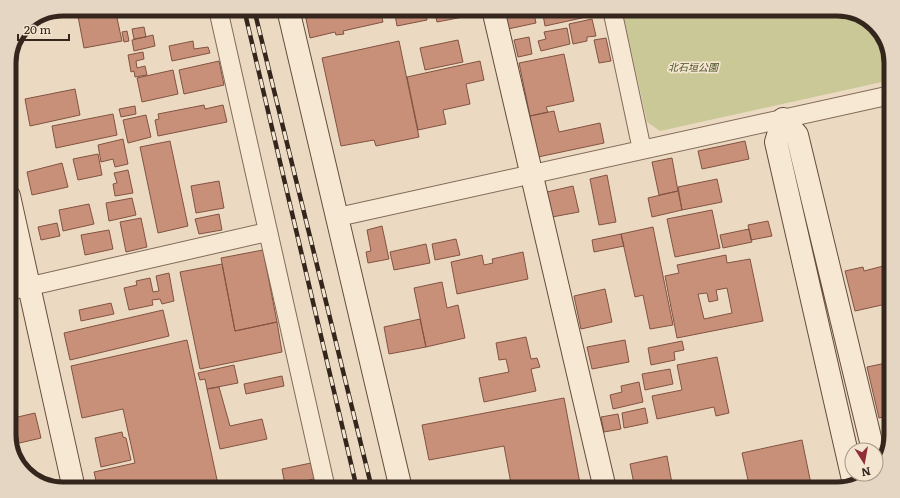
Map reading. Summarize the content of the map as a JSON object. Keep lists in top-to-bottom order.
{
  "parks": ["北石垣公園"],
  "scale_bar": "20 m",
  "north": "bottom"
}
